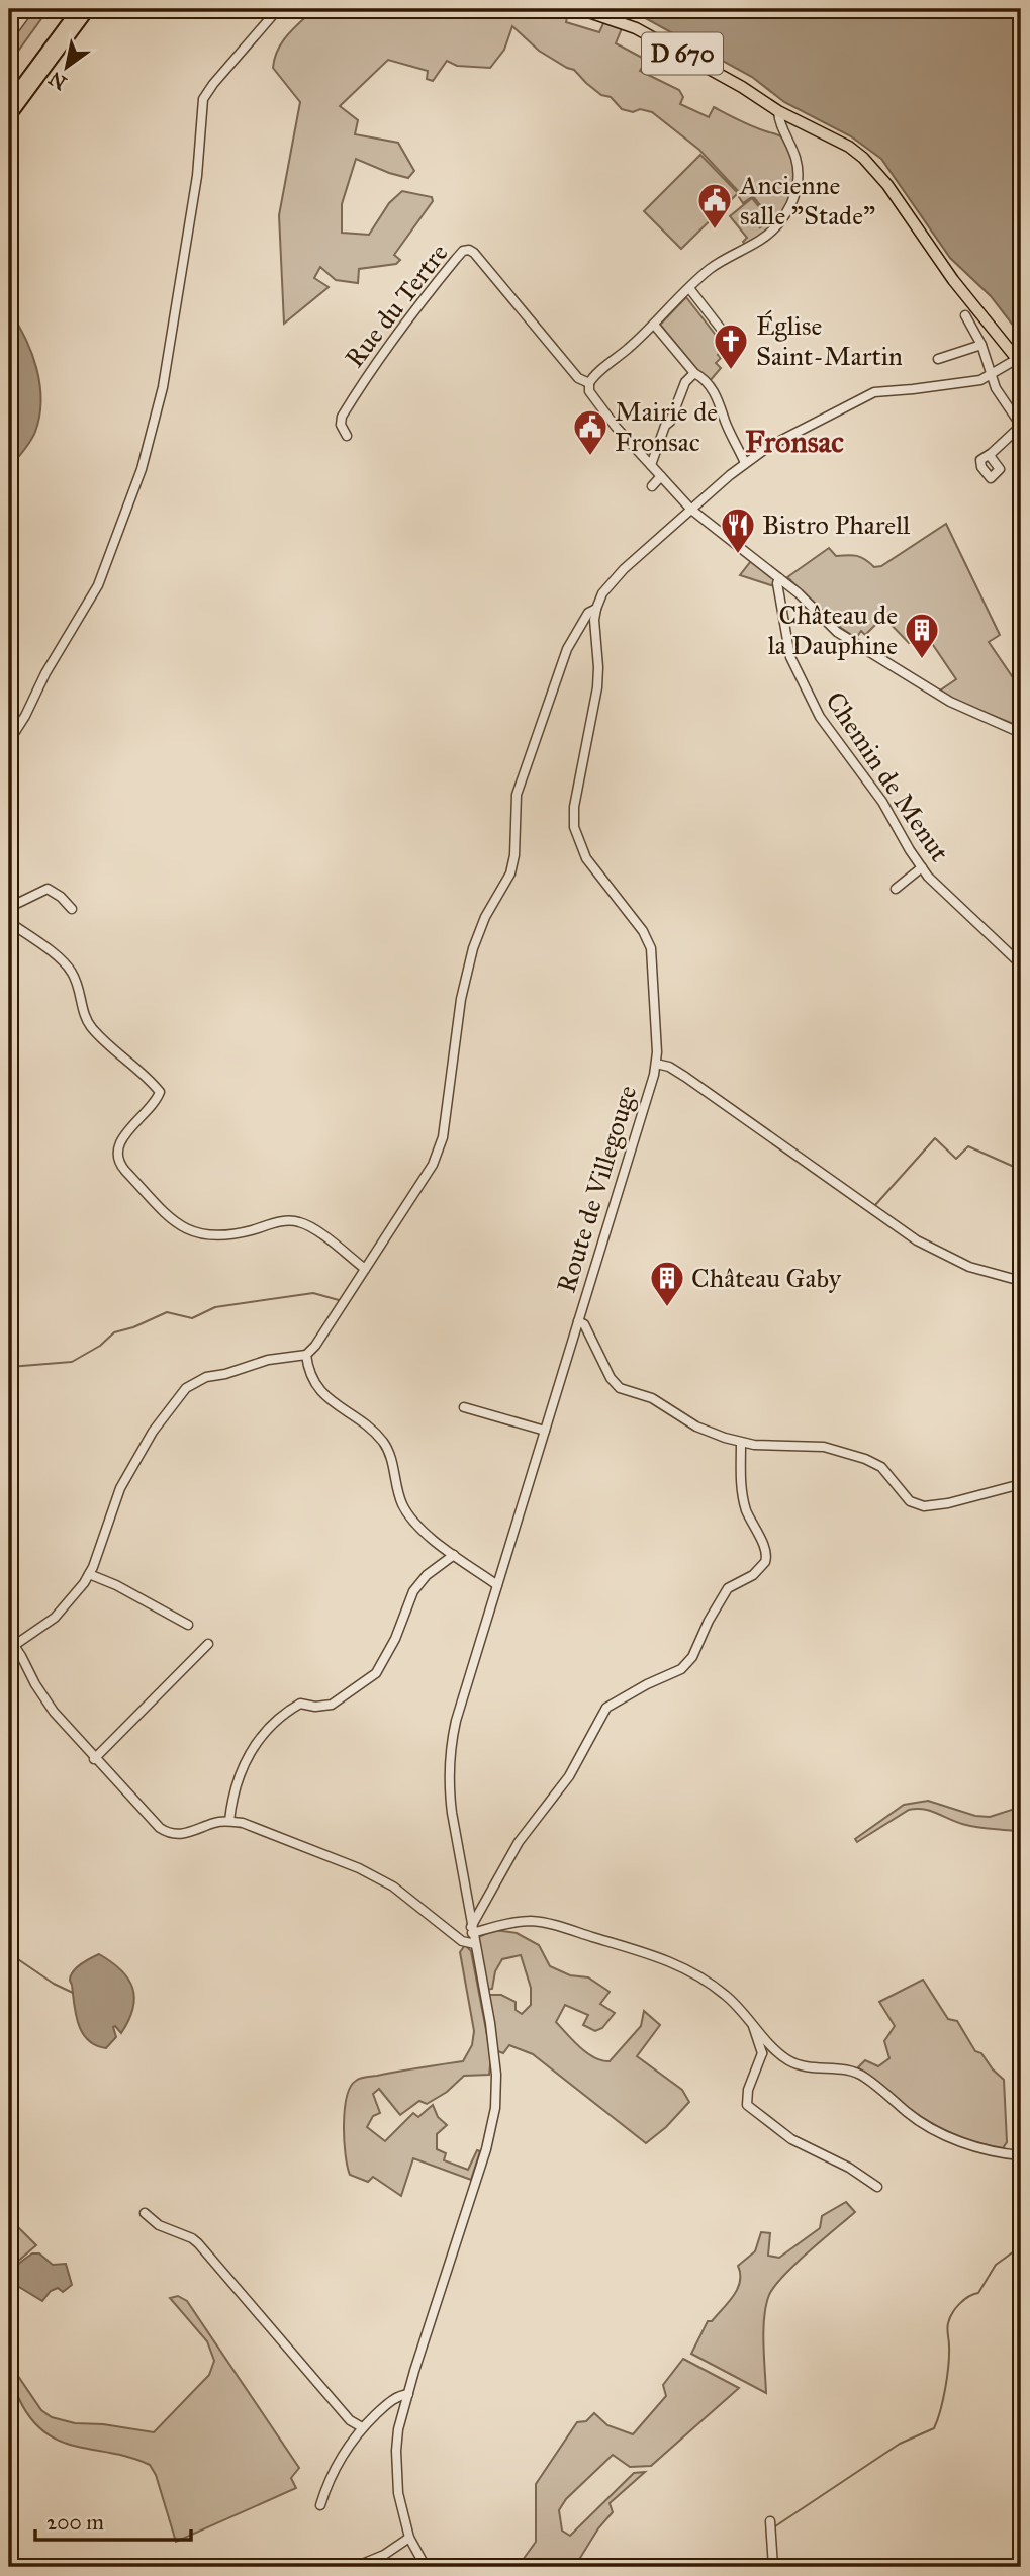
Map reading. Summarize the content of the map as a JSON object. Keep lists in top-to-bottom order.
{
  "streets": {
    "main road": ["D 670"],
    "street": ["Rue du Tertre", "Chemin de Menut", "Route de Villegouge"]
  },
  "districts": ["Fronsac"],
  "places": {
    "public building": ["Ancienne salle \"Stade\"", "Mairie de Fronsac"],
    "church": ["Église Saint-Martin"],
    "restaurant": ["Bistro Pharell"],
    "building": ["Château de la Dauphine", "Château Gaby"]
  },
  "scale_bar": "200 m",
  "north": "bottom left"
}
